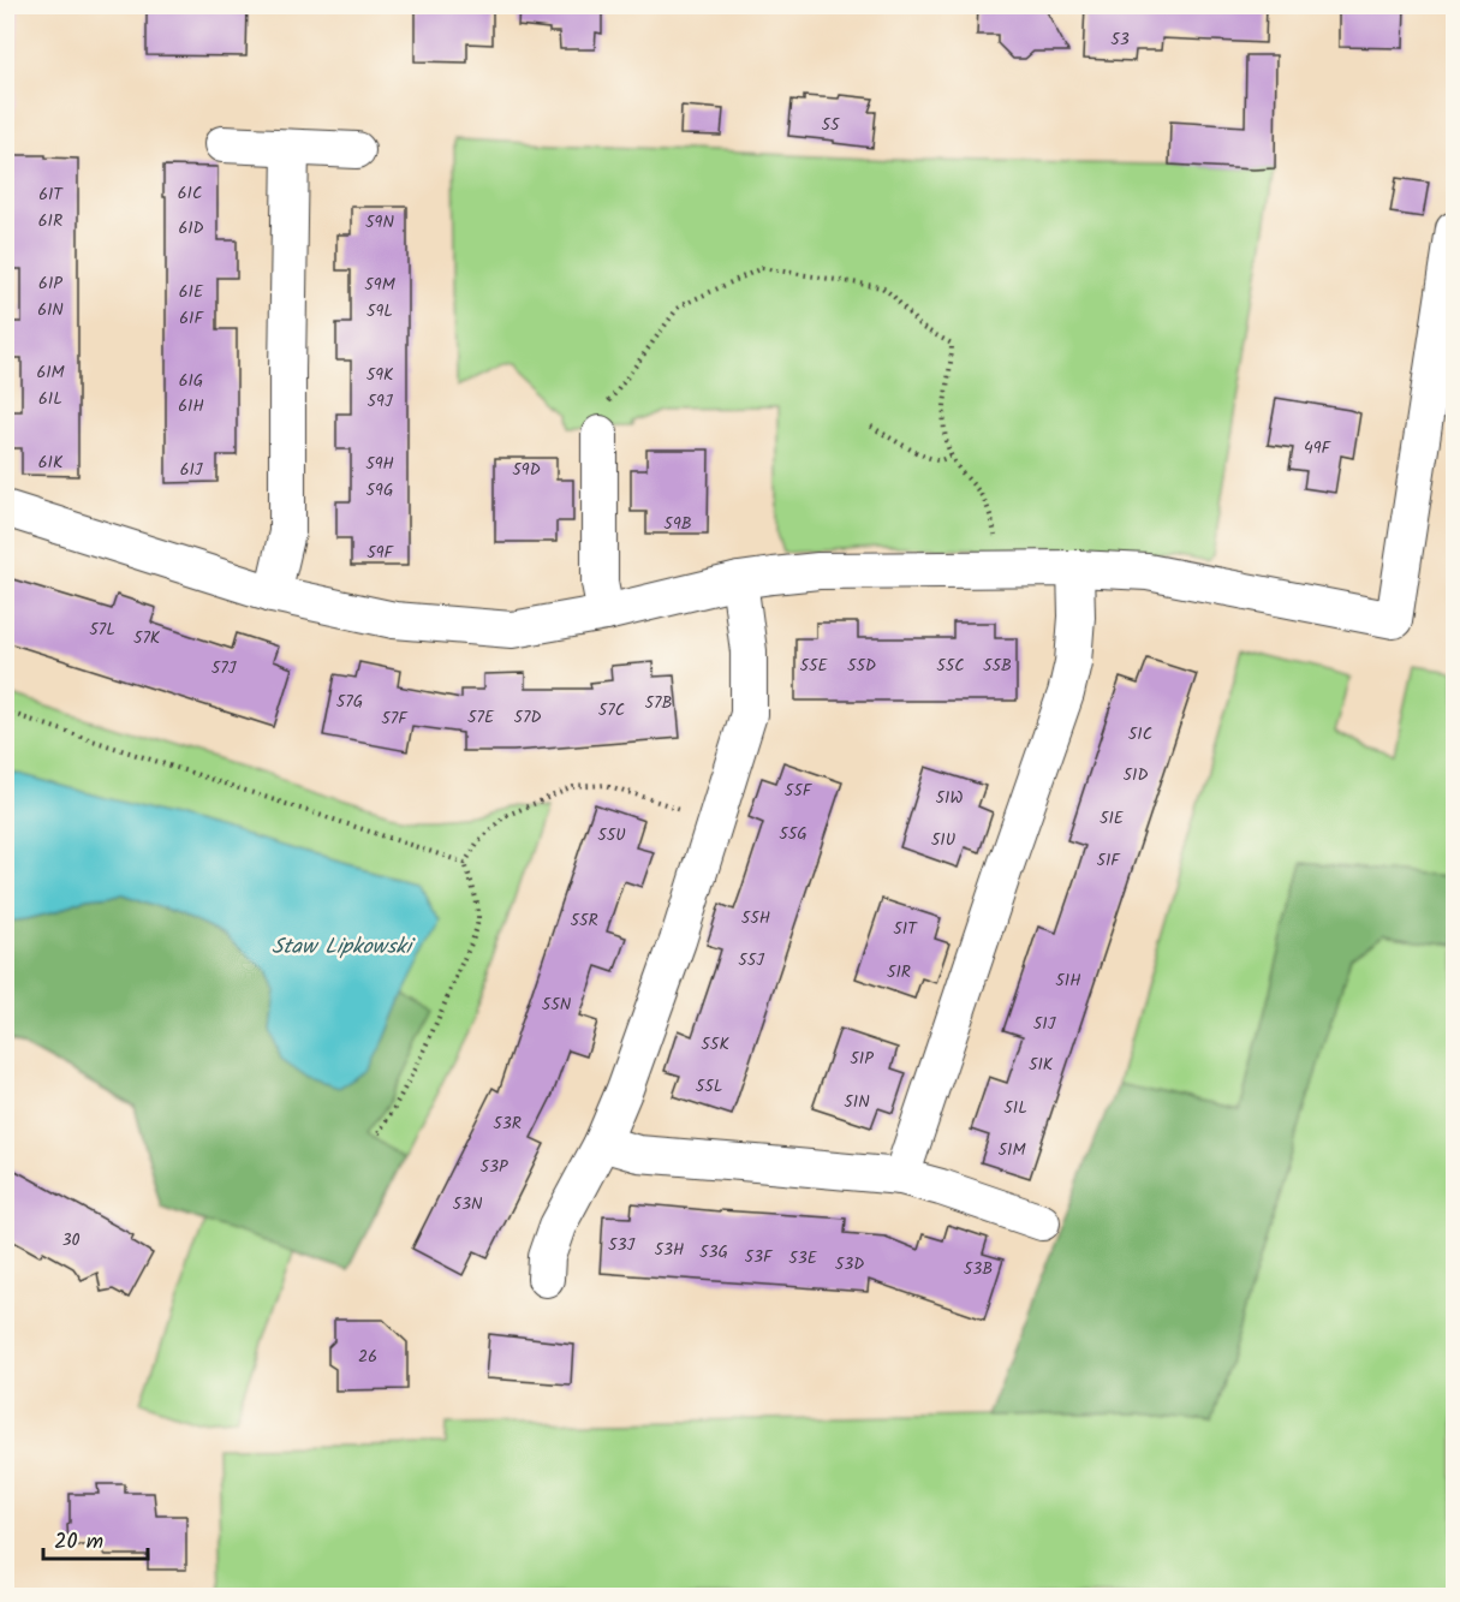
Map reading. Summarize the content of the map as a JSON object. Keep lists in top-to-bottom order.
{
  "water": ["Staw Lipkowski"],
  "house_numbers": [
    "53",
    "55",
    "61C",
    "61T",
    "61R",
    "59N",
    "61D",
    "61P",
    "59M",
    "61E",
    "61N",
    "59L",
    "61F",
    "61M",
    "59K",
    "61G",
    "61L",
    "59J",
    "61H",
    "49F",
    "61K",
    "59H",
    "61J",
    "59D",
    "59G",
    "59B",
    "59F",
    "57L",
    "57K",
    "55E",
    "55D",
    "55C",
    "55B",
    "57J",
    "57G",
    "57B",
    "57C",
    "57E",
    "57D",
    "57F",
    "51C",
    "51D",
    "55F",
    "51W",
    "51E",
    "55G",
    "55U",
    "51U",
    "51F",
    "55H",
    "55R",
    "51T",
    "55J",
    "51R",
    "51H",
    "55N",
    "51J",
    "55K",
    "51P",
    "51K",
    "55L",
    "51N",
    "51L",
    "53R",
    "51M",
    "53P",
    "53N",
    "30",
    "53J",
    "53H",
    "53G",
    "53F",
    "53E",
    "53D",
    "53B",
    "26"
  ],
  "scale_bar": "20 m"
}
